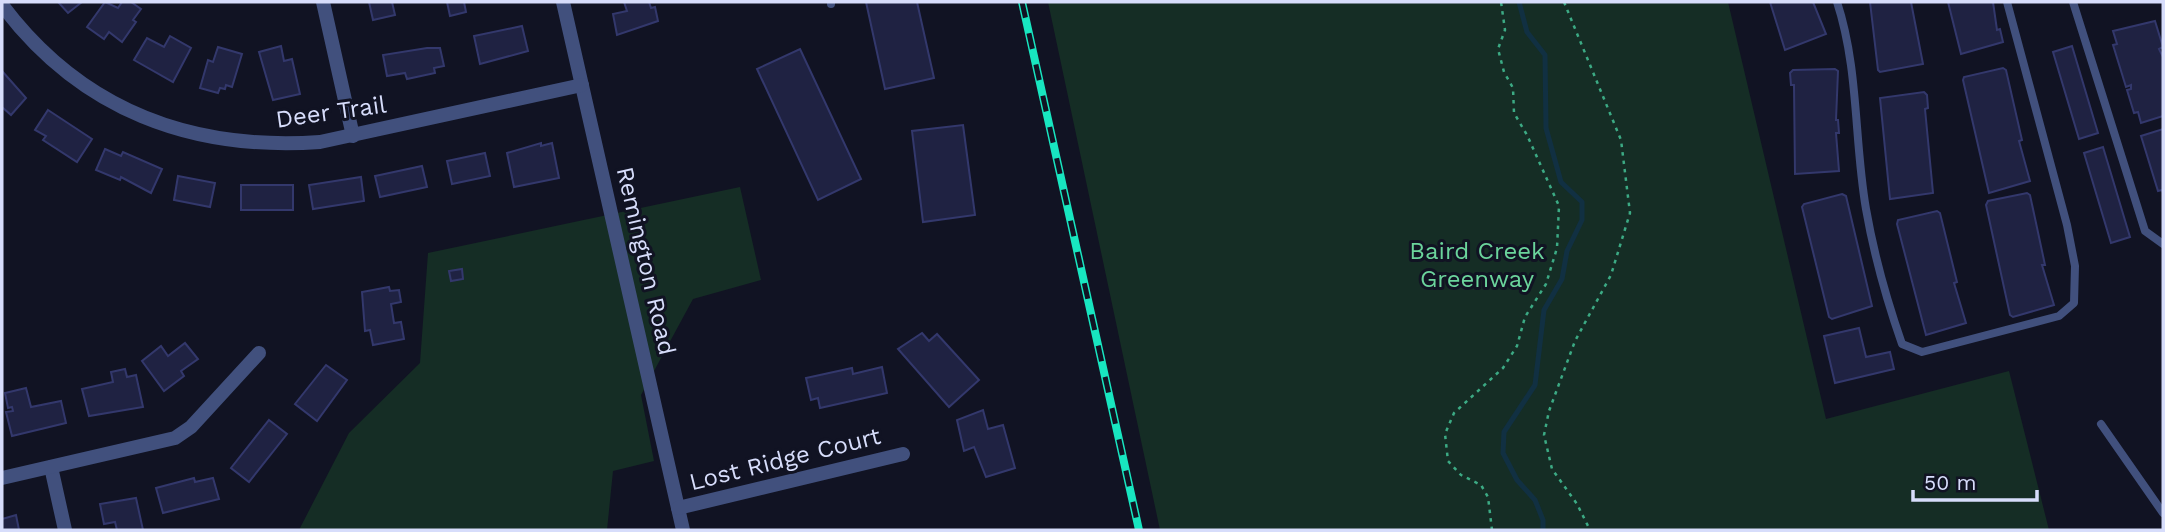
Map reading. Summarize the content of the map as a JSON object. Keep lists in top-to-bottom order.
{
  "streets": {
    "street": ["Deer Trail", "Remington Road", "Lost Ridge Court"]
  },
  "crossings": [
    ["Deer Trail", "Remington Road"],
    ["Remington Road", "Lost Ridge Court"]
  ],
  "parks": ["Baird Creek Greenway"],
  "scale_bar": "50 m"
}
